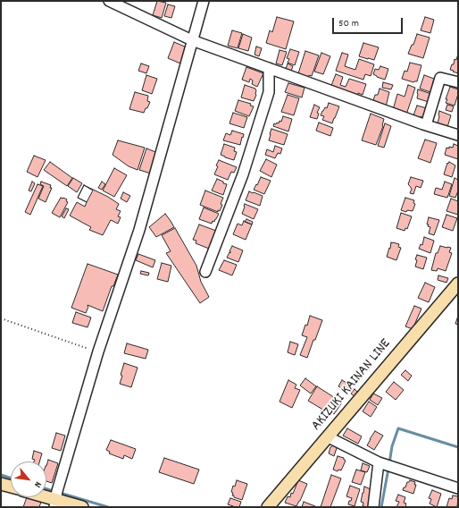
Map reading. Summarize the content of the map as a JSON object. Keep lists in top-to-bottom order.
{
  "streets": {
    "main road": ["AKIZUKI KAINAN LINE"]
  },
  "scale_bar": "50 m",
  "north": "bottom right"
}
